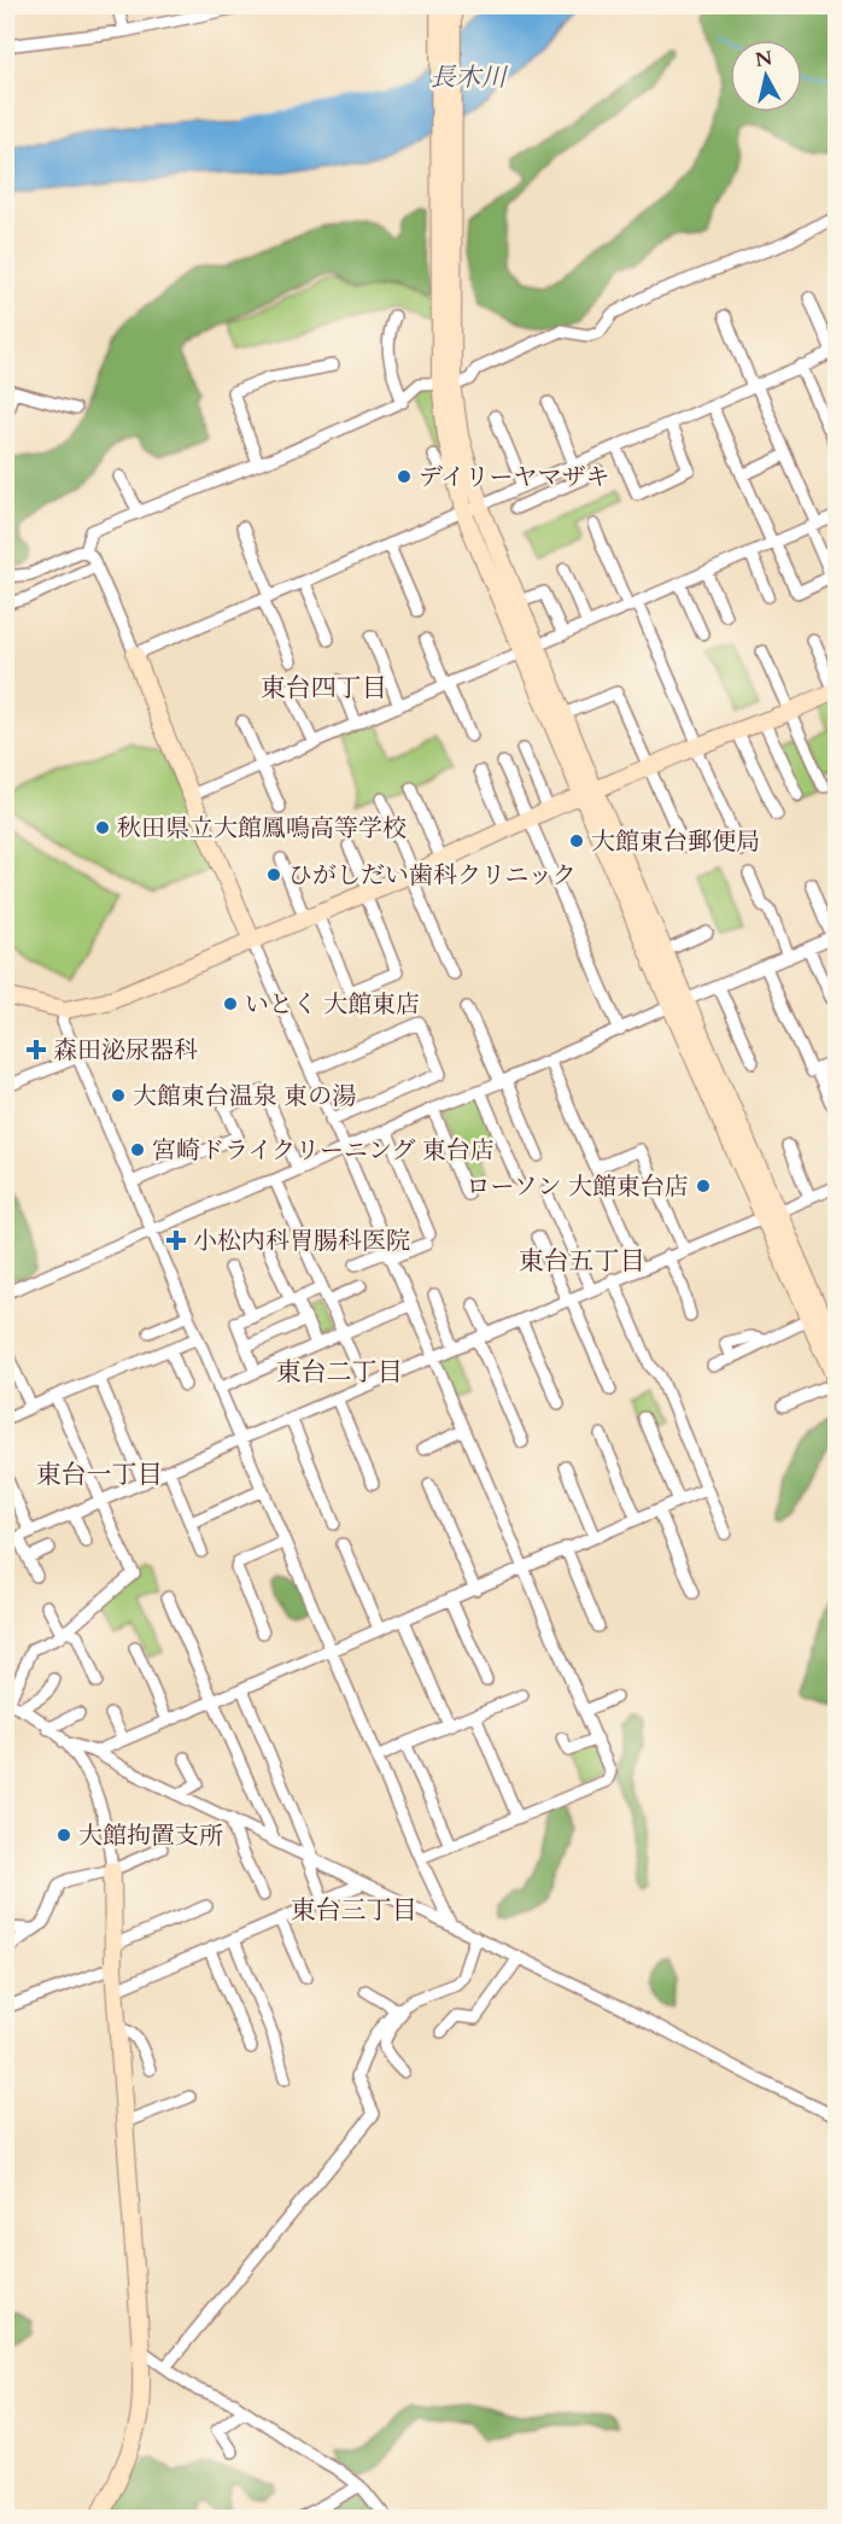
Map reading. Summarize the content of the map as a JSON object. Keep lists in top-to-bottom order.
{
  "districts": [
    "東台四丁目",
    "東台五丁目",
    "東台二丁目",
    "東台一丁目",
    "東台三丁目"
  ],
  "water": ["長木川"],
  "places": {
    "other": [
      "デイリーヤマザキ",
      "秋田県立大館鳳鳴高等学校",
      "大館東台郵便局",
      "ひがしだい歯科クリニック",
      "いとく 大館東店",
      "大館東台温泉 東の湯",
      "宮崎ドライクリーニング 東台店",
      "ローソン 大館東台店",
      "大館拘置支所"
    ],
    "health": ["森田泌尿器科", "小松内科胃腸科医院"]
  },
  "north": "top"
}
